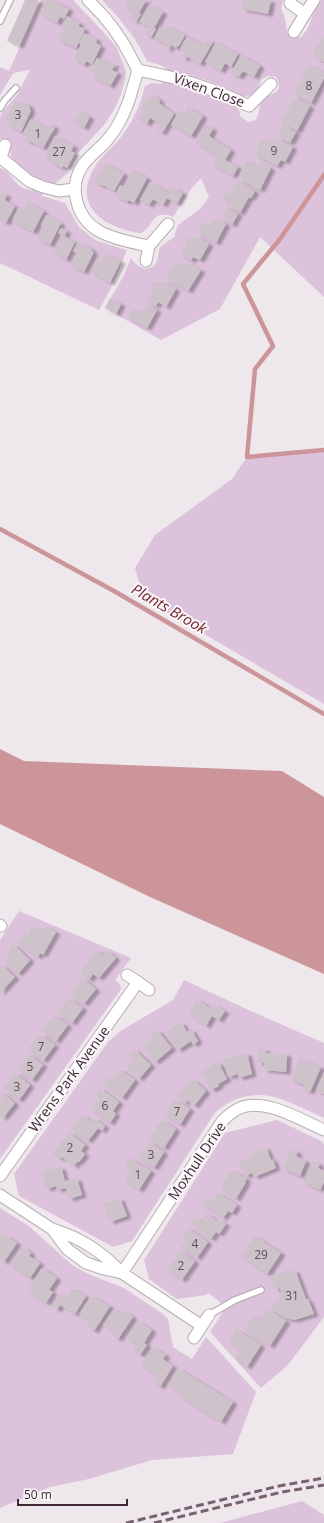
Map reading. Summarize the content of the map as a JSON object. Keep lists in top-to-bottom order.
{
  "streets": {
    "street": ["Vixen Close", "Wrens Park Avenue", "Moxhull Drive"]
  },
  "water": ["Plants Brook"],
  "house_numbers": [
    "8",
    "3",
    "1",
    "9",
    "27",
    "7",
    "5",
    "3",
    "6",
    "7",
    "2",
    "3",
    "1",
    "4",
    "29",
    "2",
    "31"
  ],
  "scale_bar": "50 m"
}
